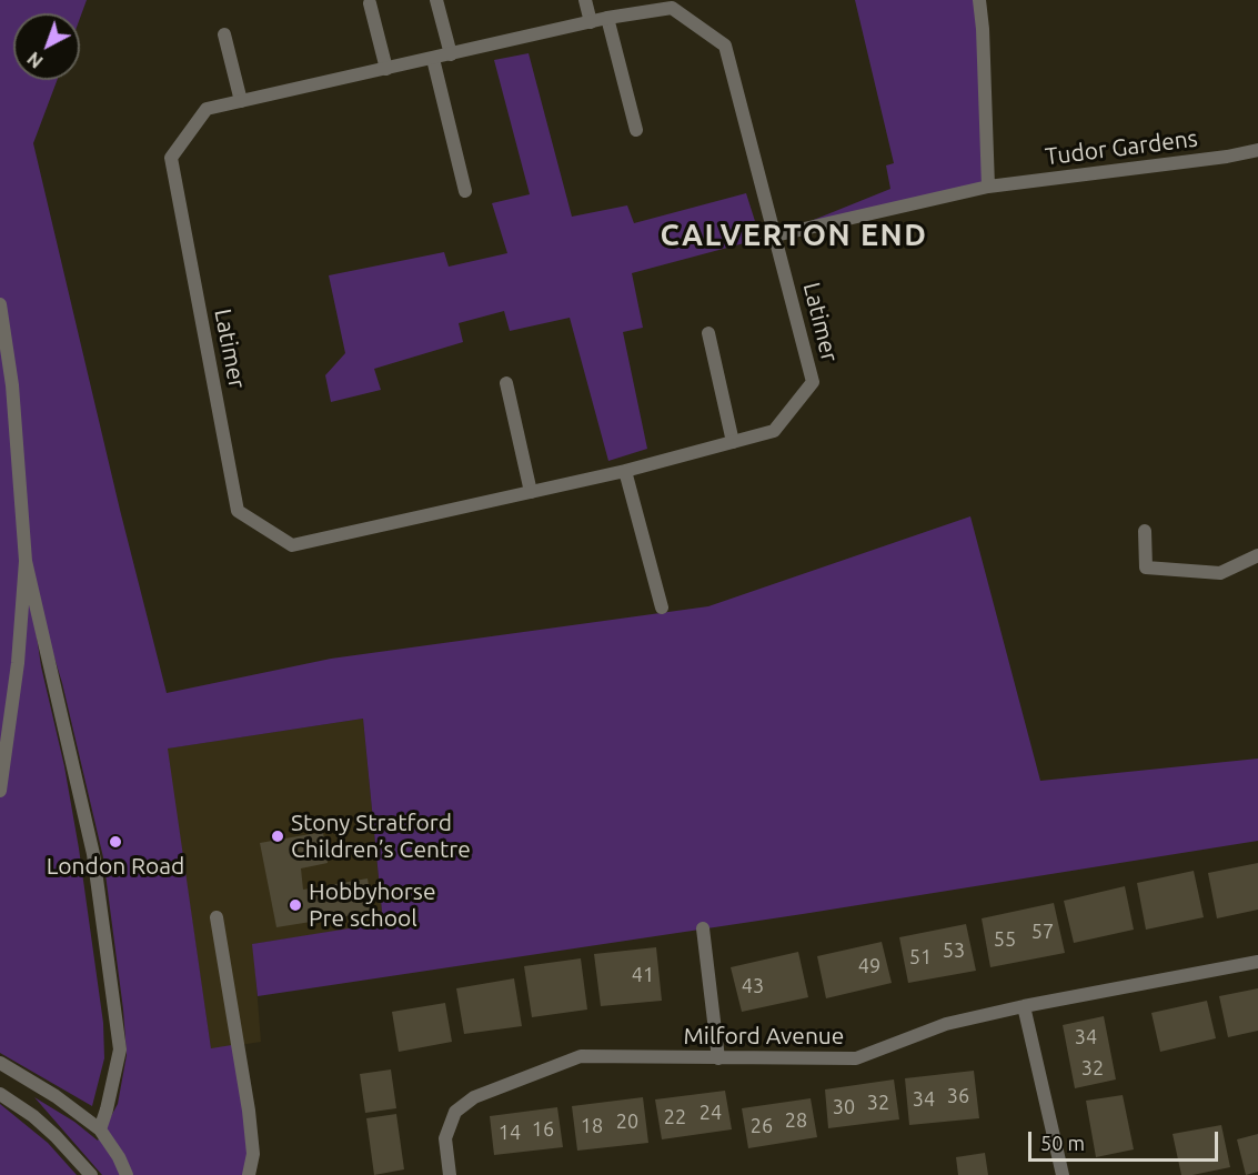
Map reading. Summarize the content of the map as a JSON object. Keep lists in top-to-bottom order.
{
  "streets": {
    "street": ["Tudor Gardens", "Latimer", "Milford Avenue"]
  },
  "crossings": [
    ["Tudor Gardens", "Latimer"]
  ],
  "districts": ["CALVERTON END"],
  "places": ["Stony Stratford Children’s Centre", "London Road", "Hobbyhorse Pre school"],
  "house_numbers": [
    "57",
    "55",
    "53",
    "51",
    "49",
    "41",
    "43",
    "34",
    "32",
    "36",
    "34",
    "32",
    "30",
    "24",
    "22",
    "28",
    "20",
    "18",
    "26",
    "16",
    "14"
  ],
  "scale_bar": "50 m",
  "north": "bottom left"
}
